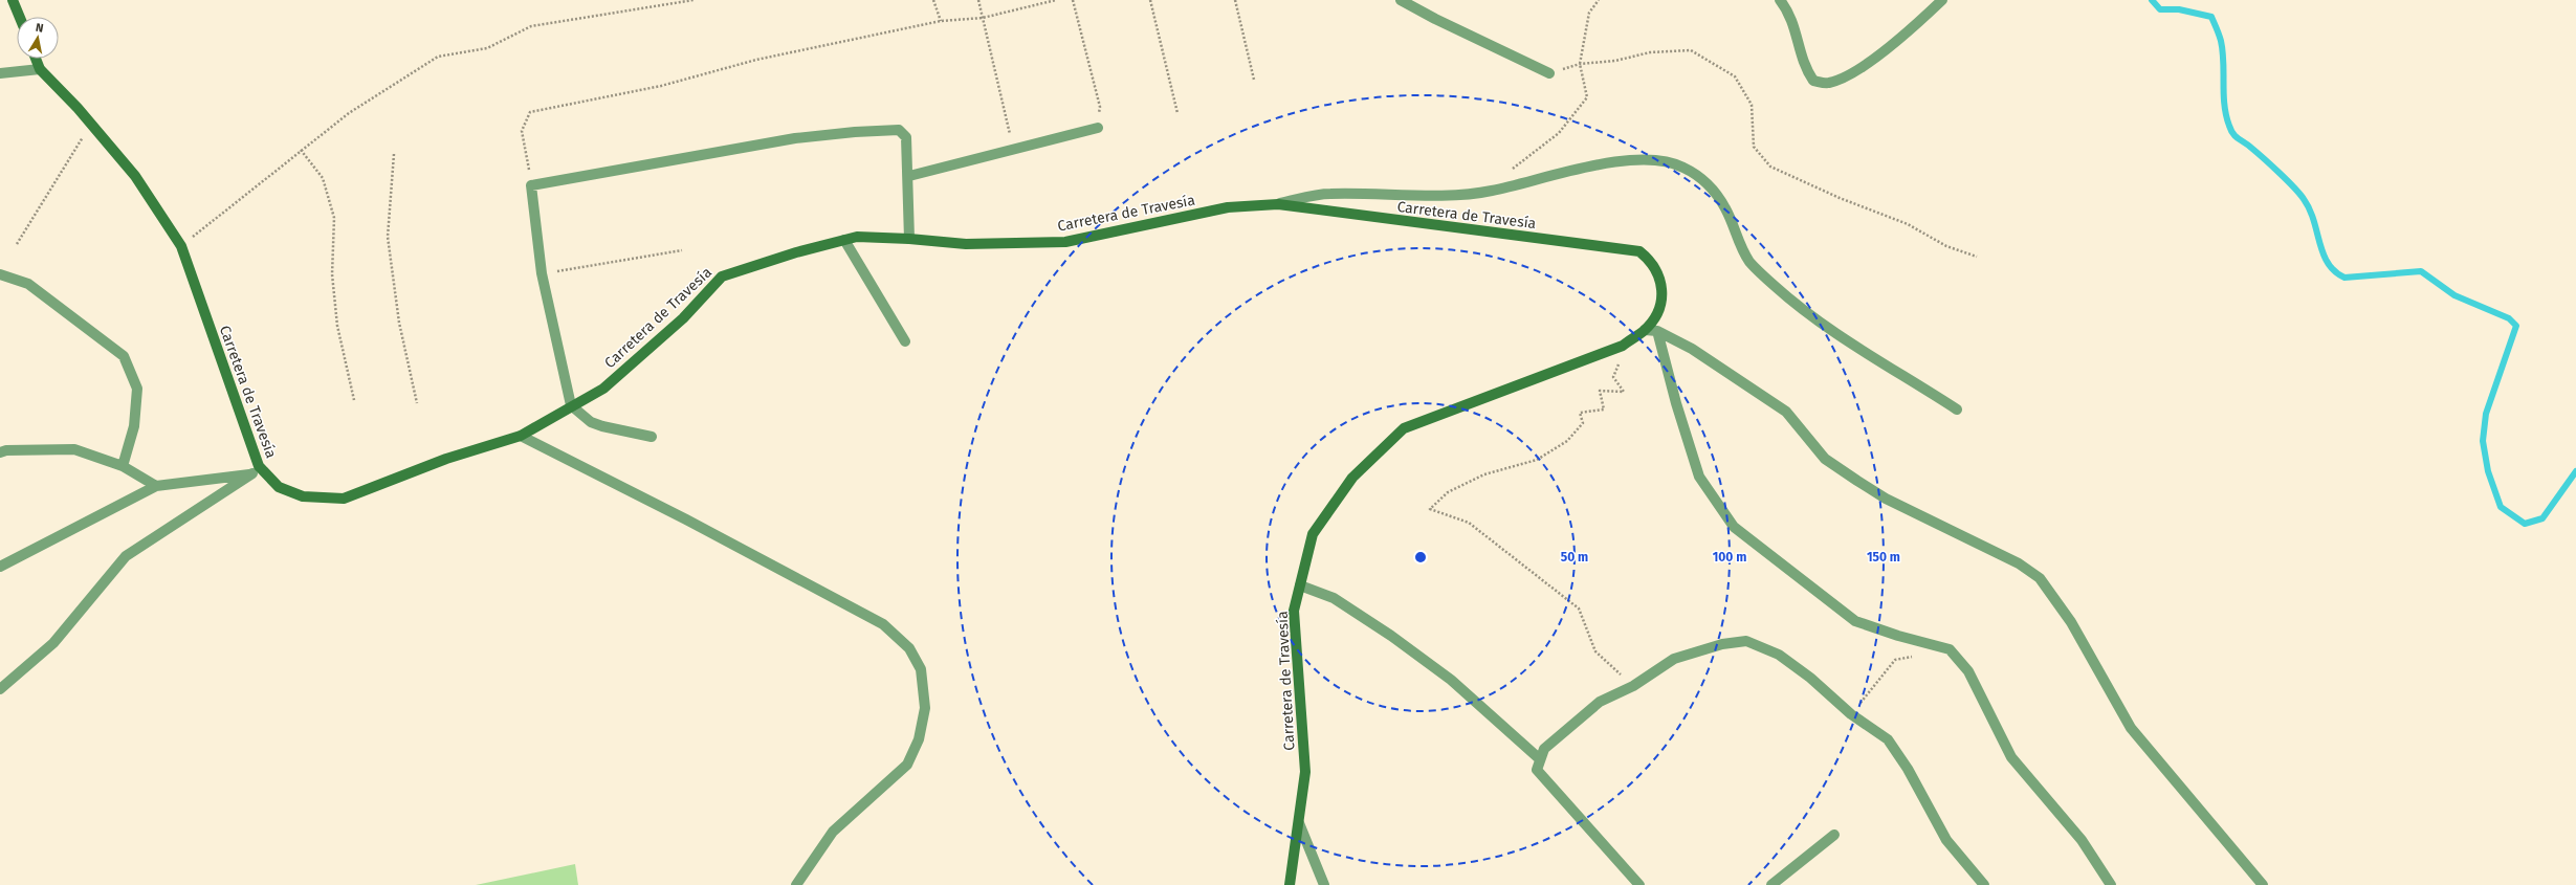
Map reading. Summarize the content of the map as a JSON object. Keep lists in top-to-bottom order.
{
  "streets": {
    "street": ["Carretera de Travesía"]
  },
  "north": "top",
  "rings": ["50 m", "100 m", "150 m"]
}
